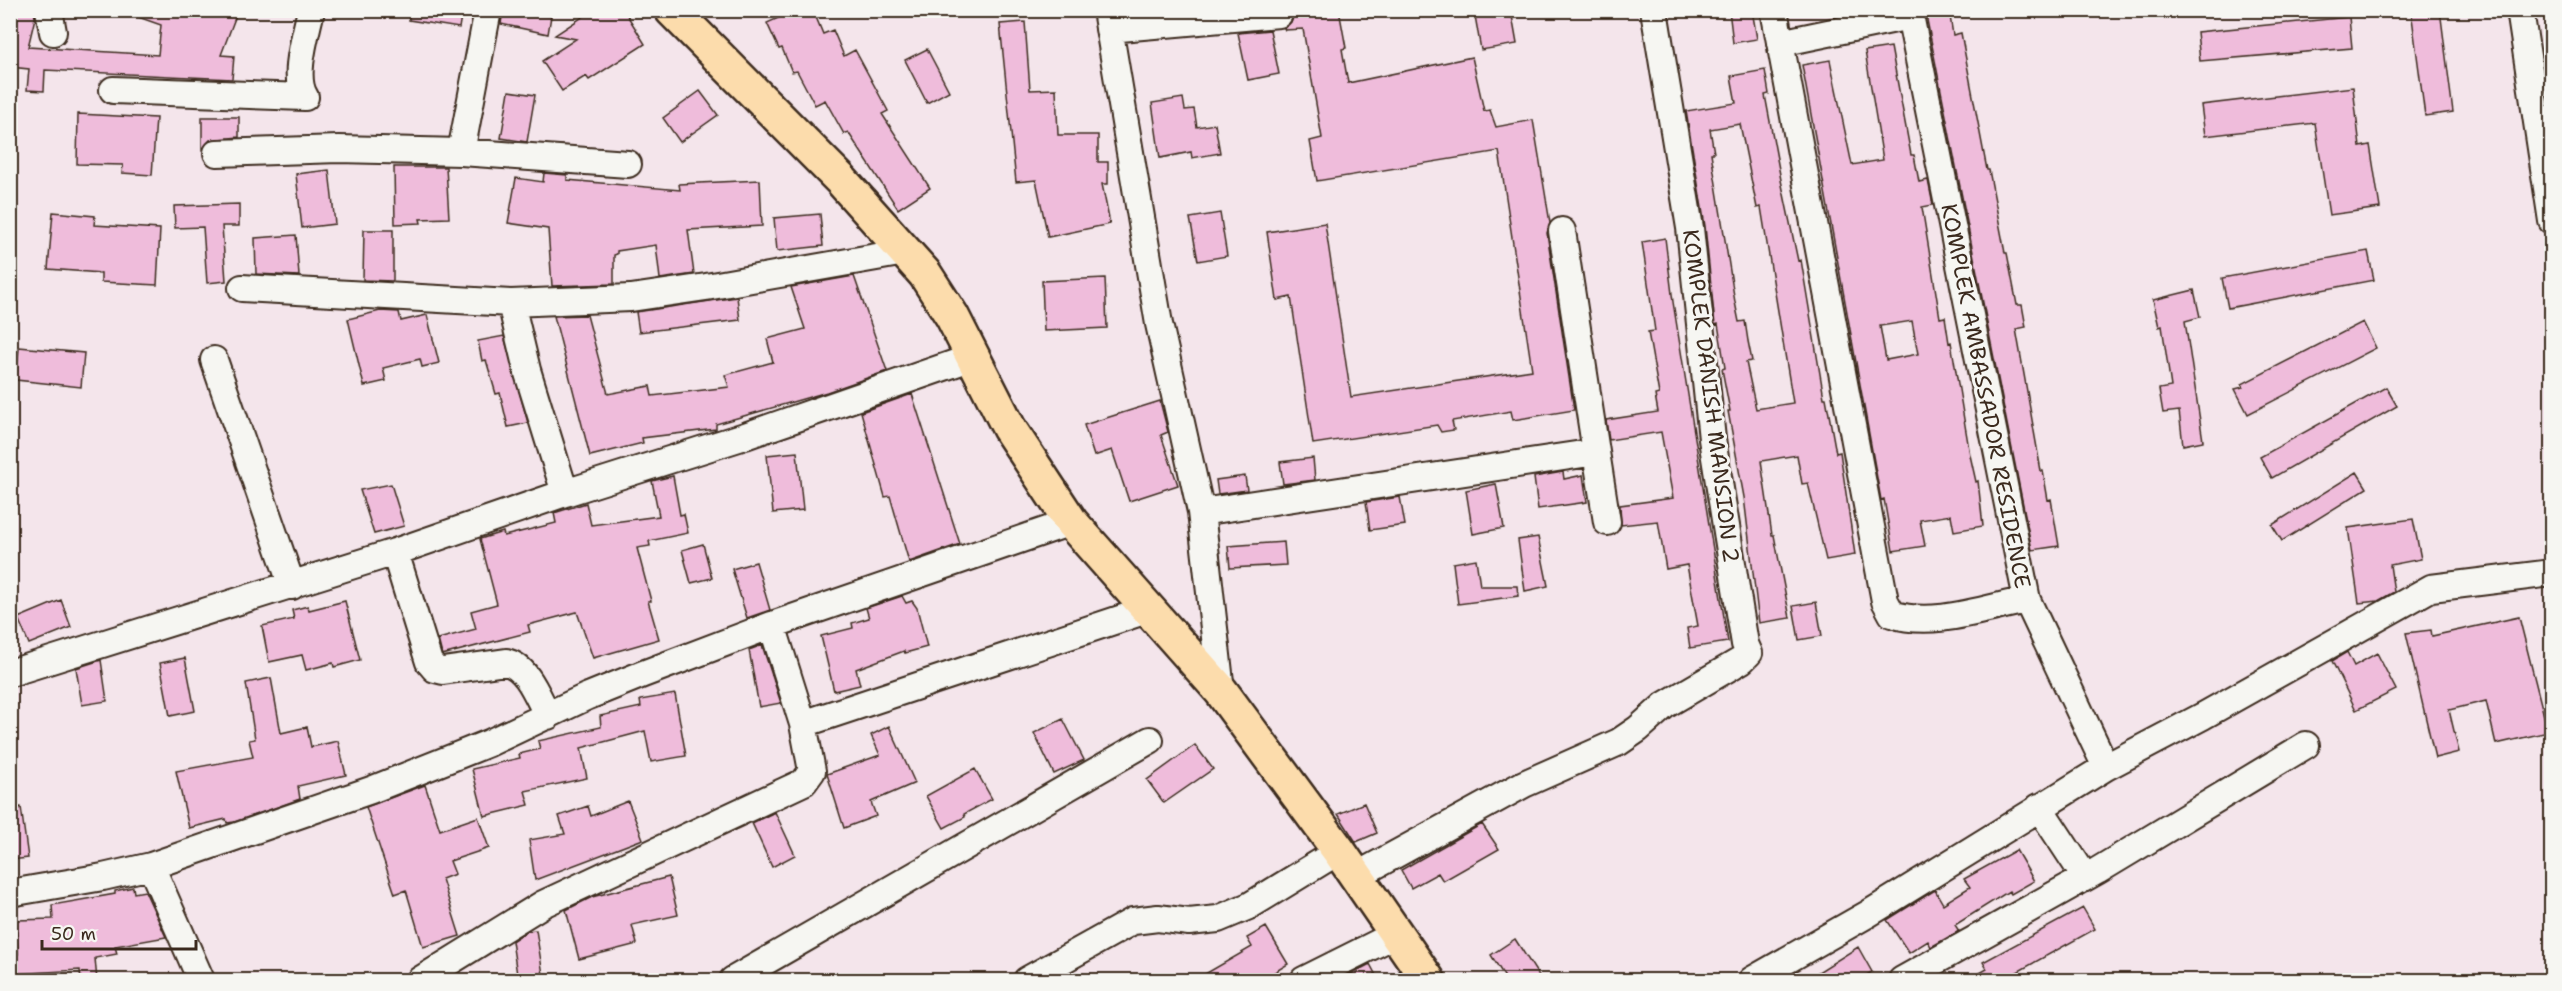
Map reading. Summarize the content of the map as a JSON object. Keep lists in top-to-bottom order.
{
  "streets": {
    "street": ["KOMPLEK DANISH MANSION 2", "KOMPLEK AMBASSADOR RESIDENCE"]
  },
  "scale_bar": "50 m"
}
